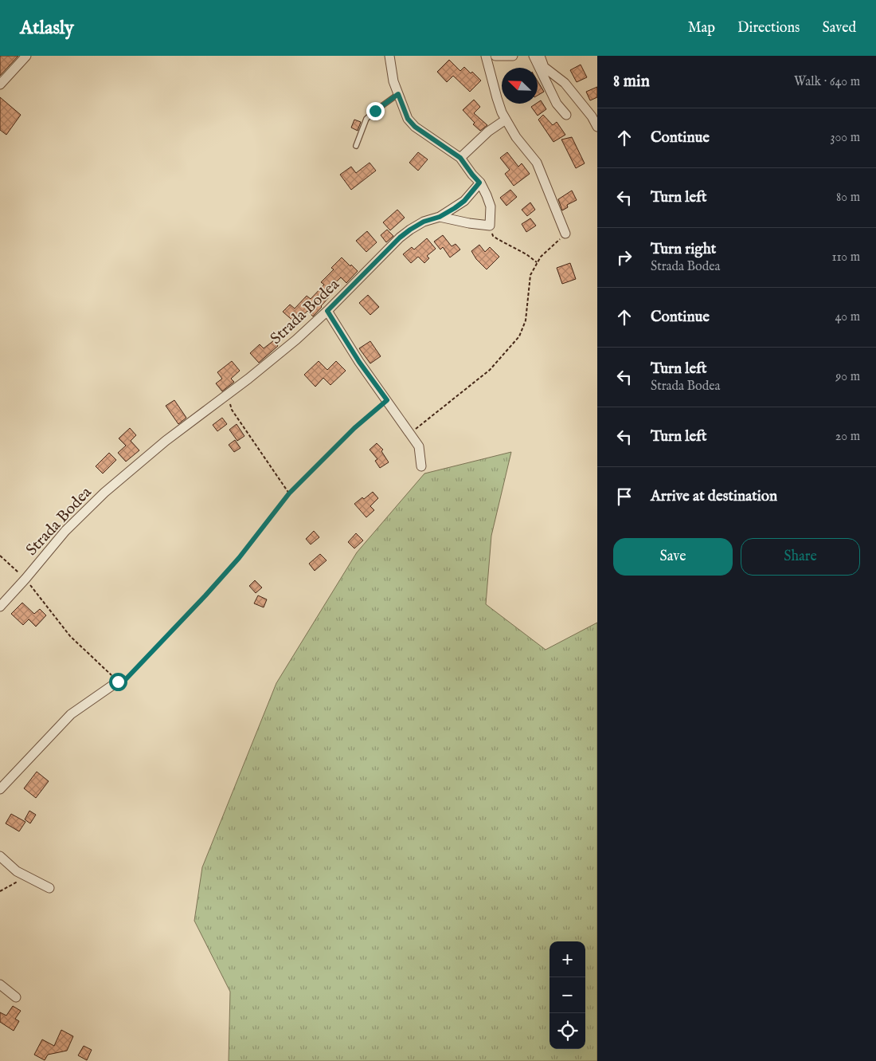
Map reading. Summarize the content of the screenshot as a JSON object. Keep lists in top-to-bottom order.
{
  "streets": {
    "street": ["Strada Bodea"]
  },
  "north": "top left",
  "page": {
    "header": "Atlasly",
    "nav": ["Map", "Directions", "Saved"],
    "heading": ["8 min", "Walk · 640 m"],
    "list": [
      ["Continue", "300 m"],
      ["Turn left", "80 m"],
      ["Turn right", "Strada Bodea", "110 m"],
      ["Continue", "40 m"],
      ["Turn left", "Strada Bodea", "90 m"],
      ["Turn left", "20 m"],
      "Arrive at destination"
    ],
    "buttons": ["Save", "Share"],
    "map_buttons": ["+", "−"]
  }
}
